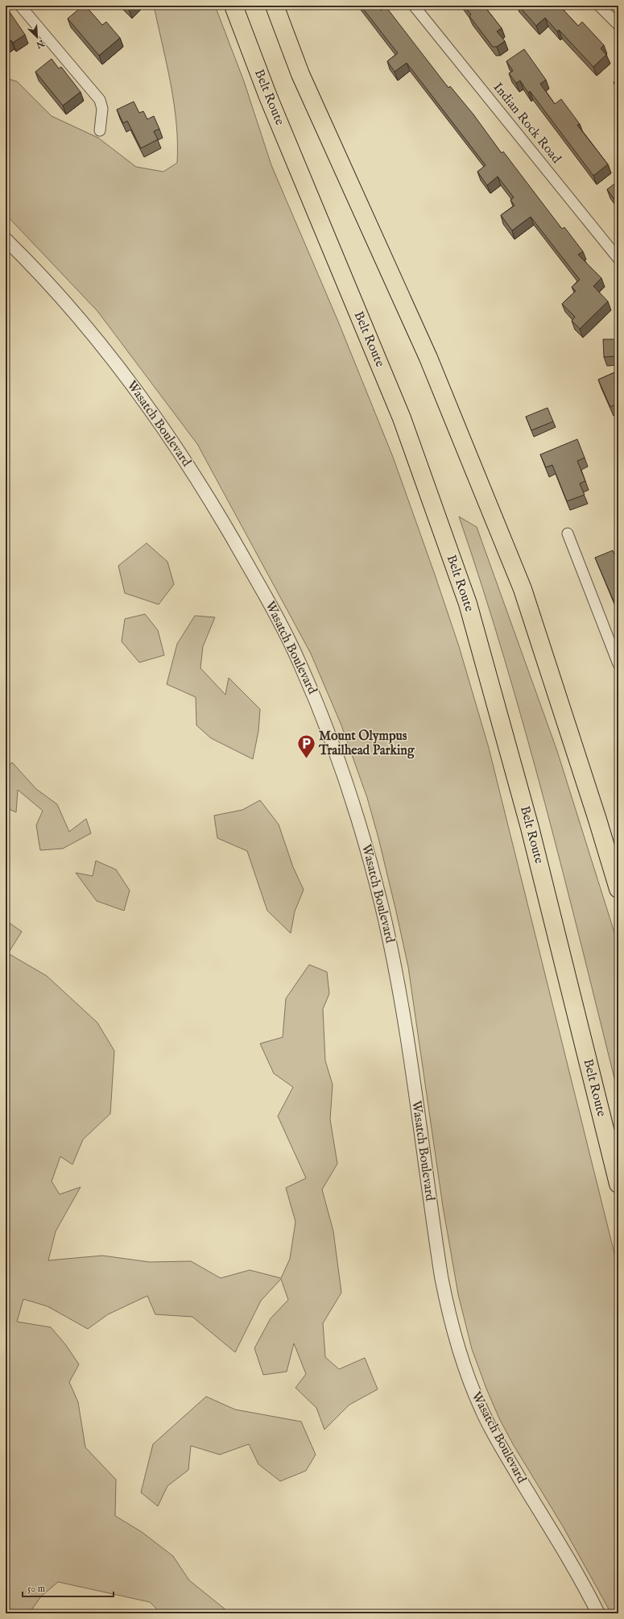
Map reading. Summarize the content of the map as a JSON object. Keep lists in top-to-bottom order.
{
  "streets": {
    "highway": ["Belt Route"],
    "street": ["Indian Rock Road", "Wasatch Boulevard"]
  },
  "places": {
    "parking": ["Mount Olympus Trailhead Parking"]
  },
  "scale_bar": "50 m",
  "north": "bottom right"
}
